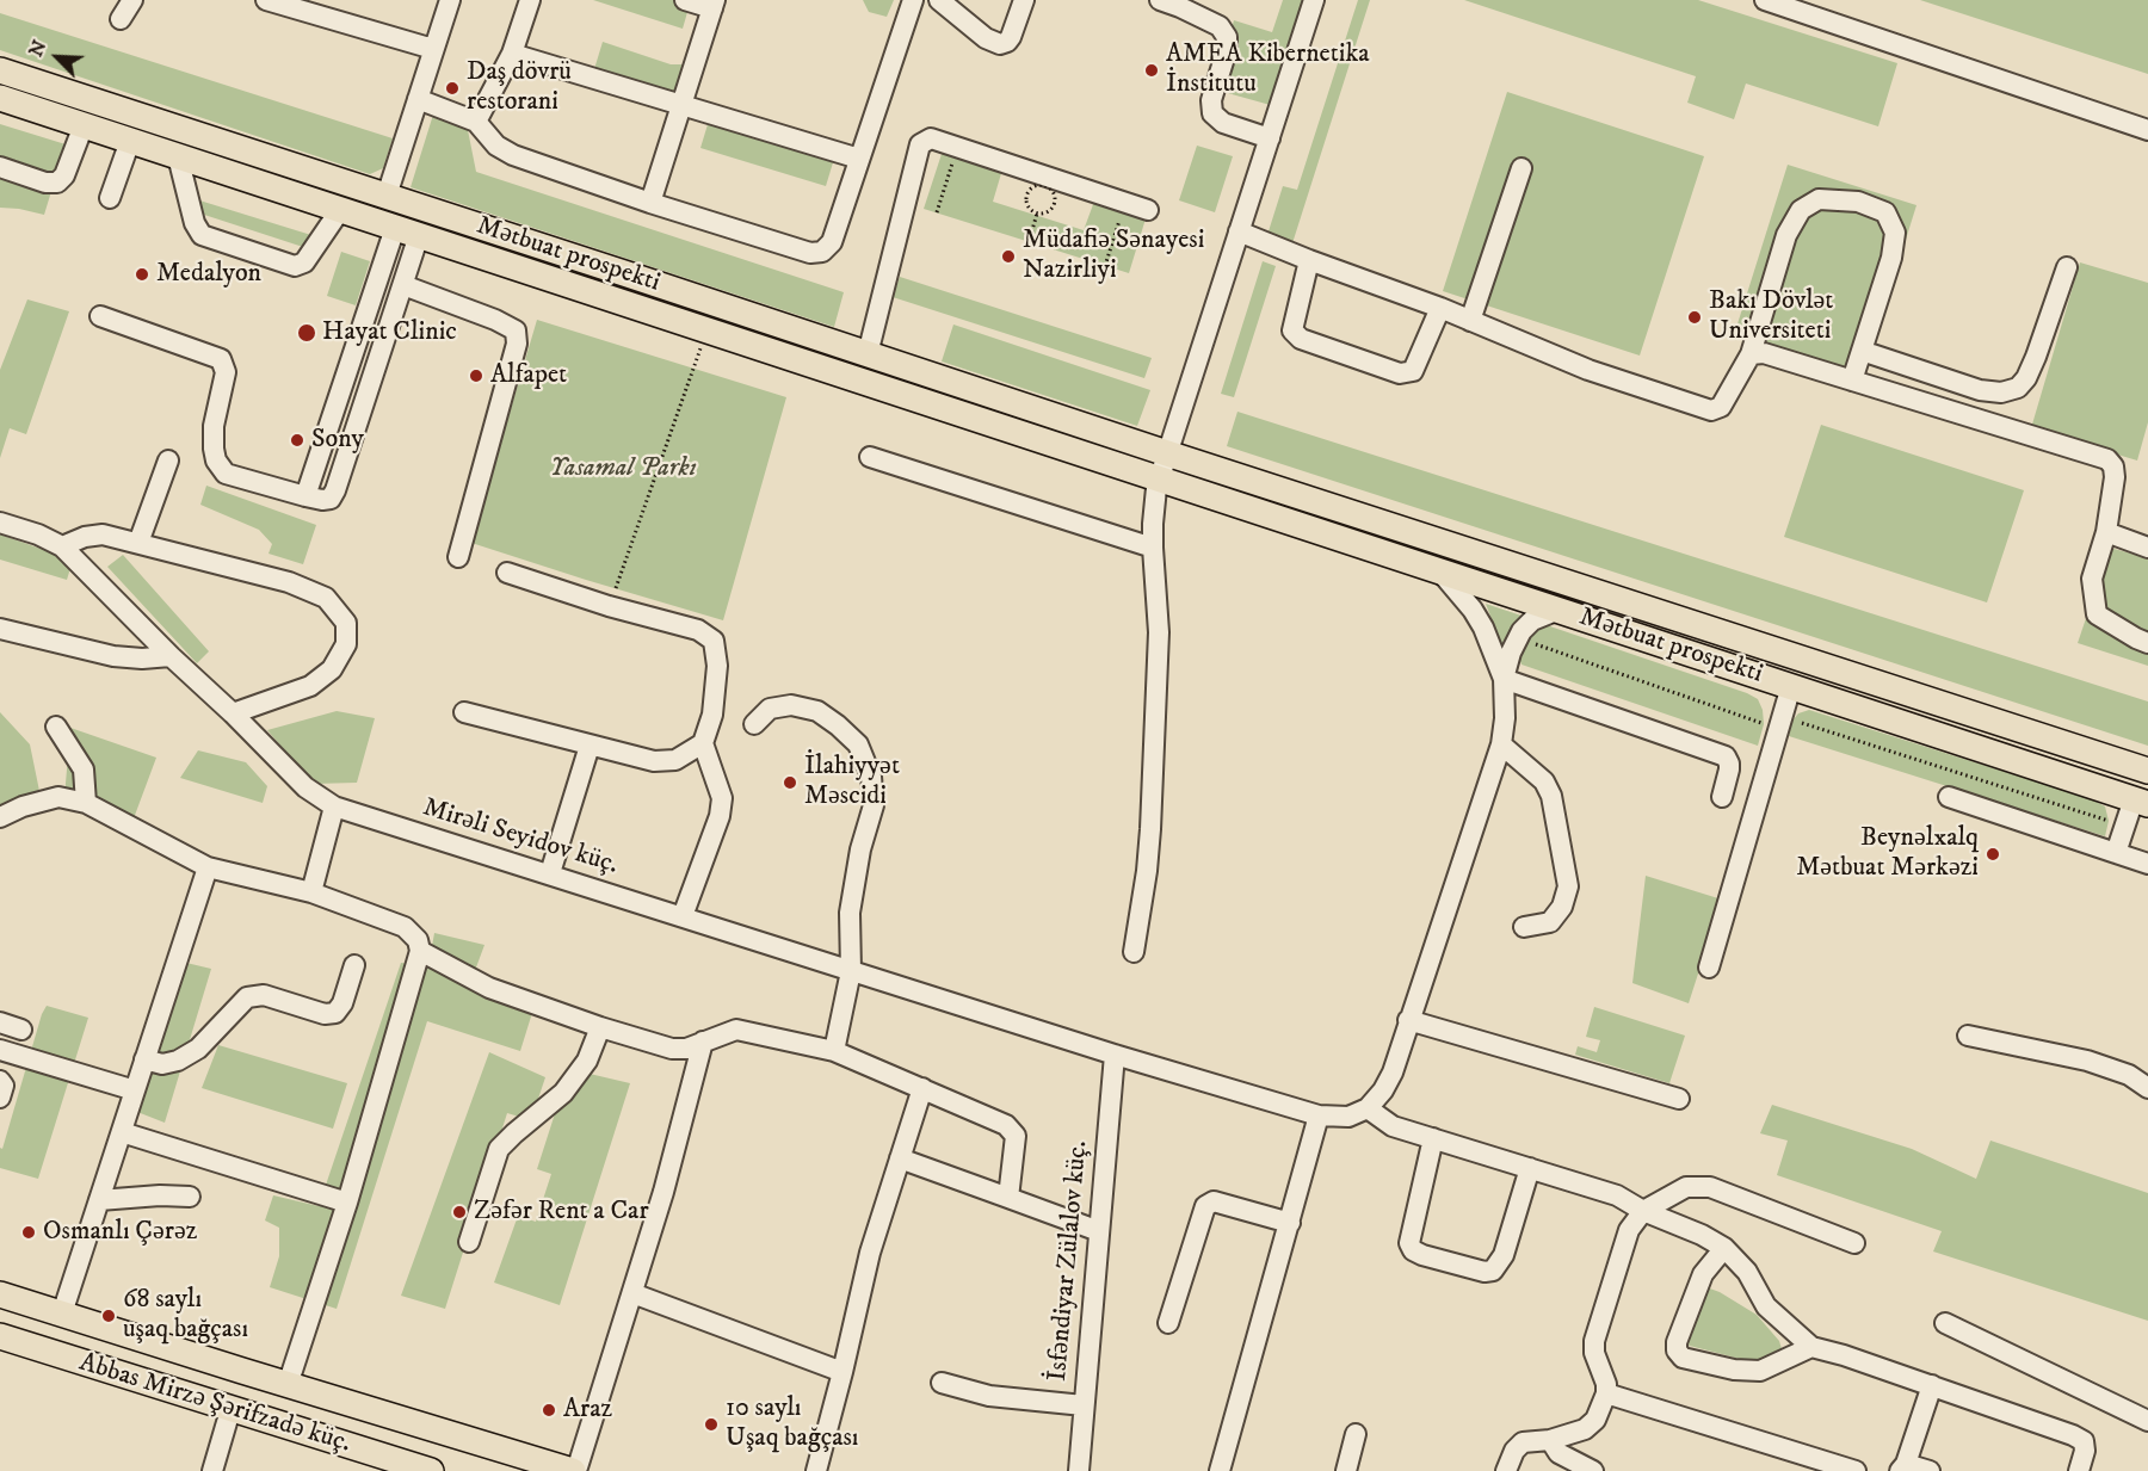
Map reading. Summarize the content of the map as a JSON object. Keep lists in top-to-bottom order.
{
  "streets": {
    "main road": ["Mətbuat prospekti", "Abbas Mirzə Şərifzadə küç."],
    "street": ["Mirəli Seyidov küç.", "İsfəndiyar Zülalov küç."]
  },
  "crossings": [
    ["Mirəli Seyidov küç.", "İsfəndiyar Zülalov küç."]
  ],
  "parks": ["Yasamal Parkı"],
  "places": [
    "AMEA Kibernetika İnstitutu",
    "Daş dövrü restorani",
    "Müdafiə Sənayesi Nazirliyi",
    "Medalyon",
    "Bakı Dövlət Universiteti",
    "Hayat Clinic",
    "Alfapet",
    "Sony",
    "İlahiyyət Məscidi",
    "Beynəlxalq Mətbuat Mərkəzi",
    "Zəfər Rent a Car",
    "Osmanlı Çərəz",
    "68 saylı uşaq bağçası",
    "Araz",
    "10 saylı Uşaq bağçası"
  ],
  "north": "top left"
}
